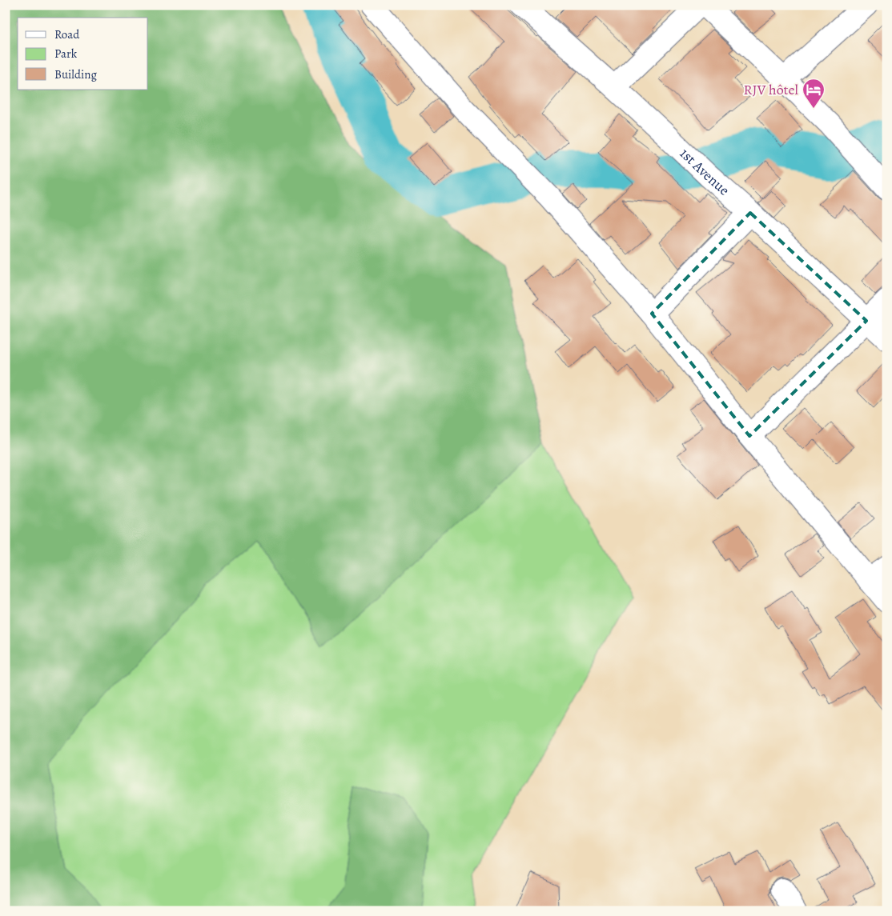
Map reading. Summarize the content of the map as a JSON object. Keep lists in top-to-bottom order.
{
  "streets": {
    "street": ["1st Avenue"]
  },
  "places": {
    "hotel": ["RJV hôtel"]
  },
  "legend": ["Road", "Park", "Building"]
}
